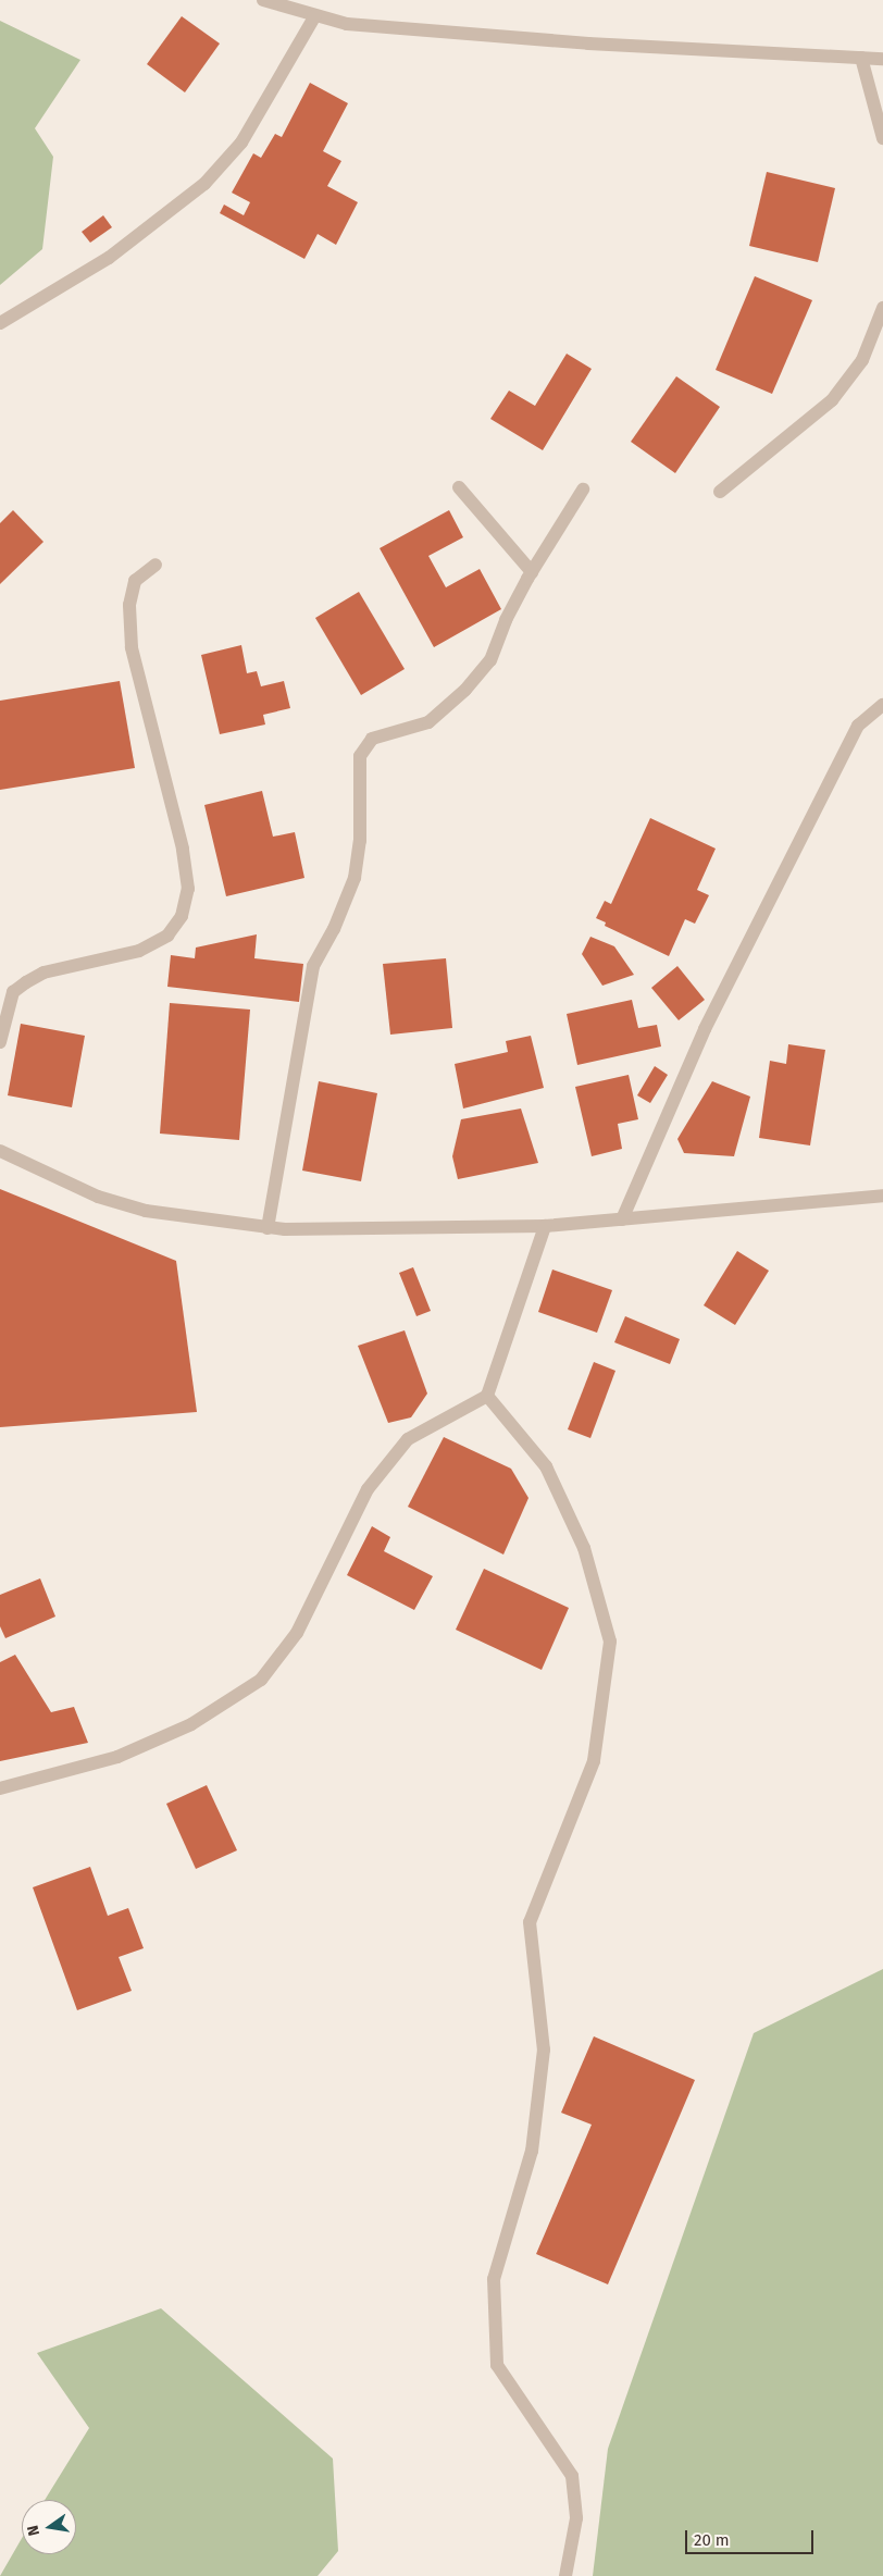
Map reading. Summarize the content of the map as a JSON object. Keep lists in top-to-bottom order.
{
  "scale_bar": "20 m",
  "north": "left"
}
